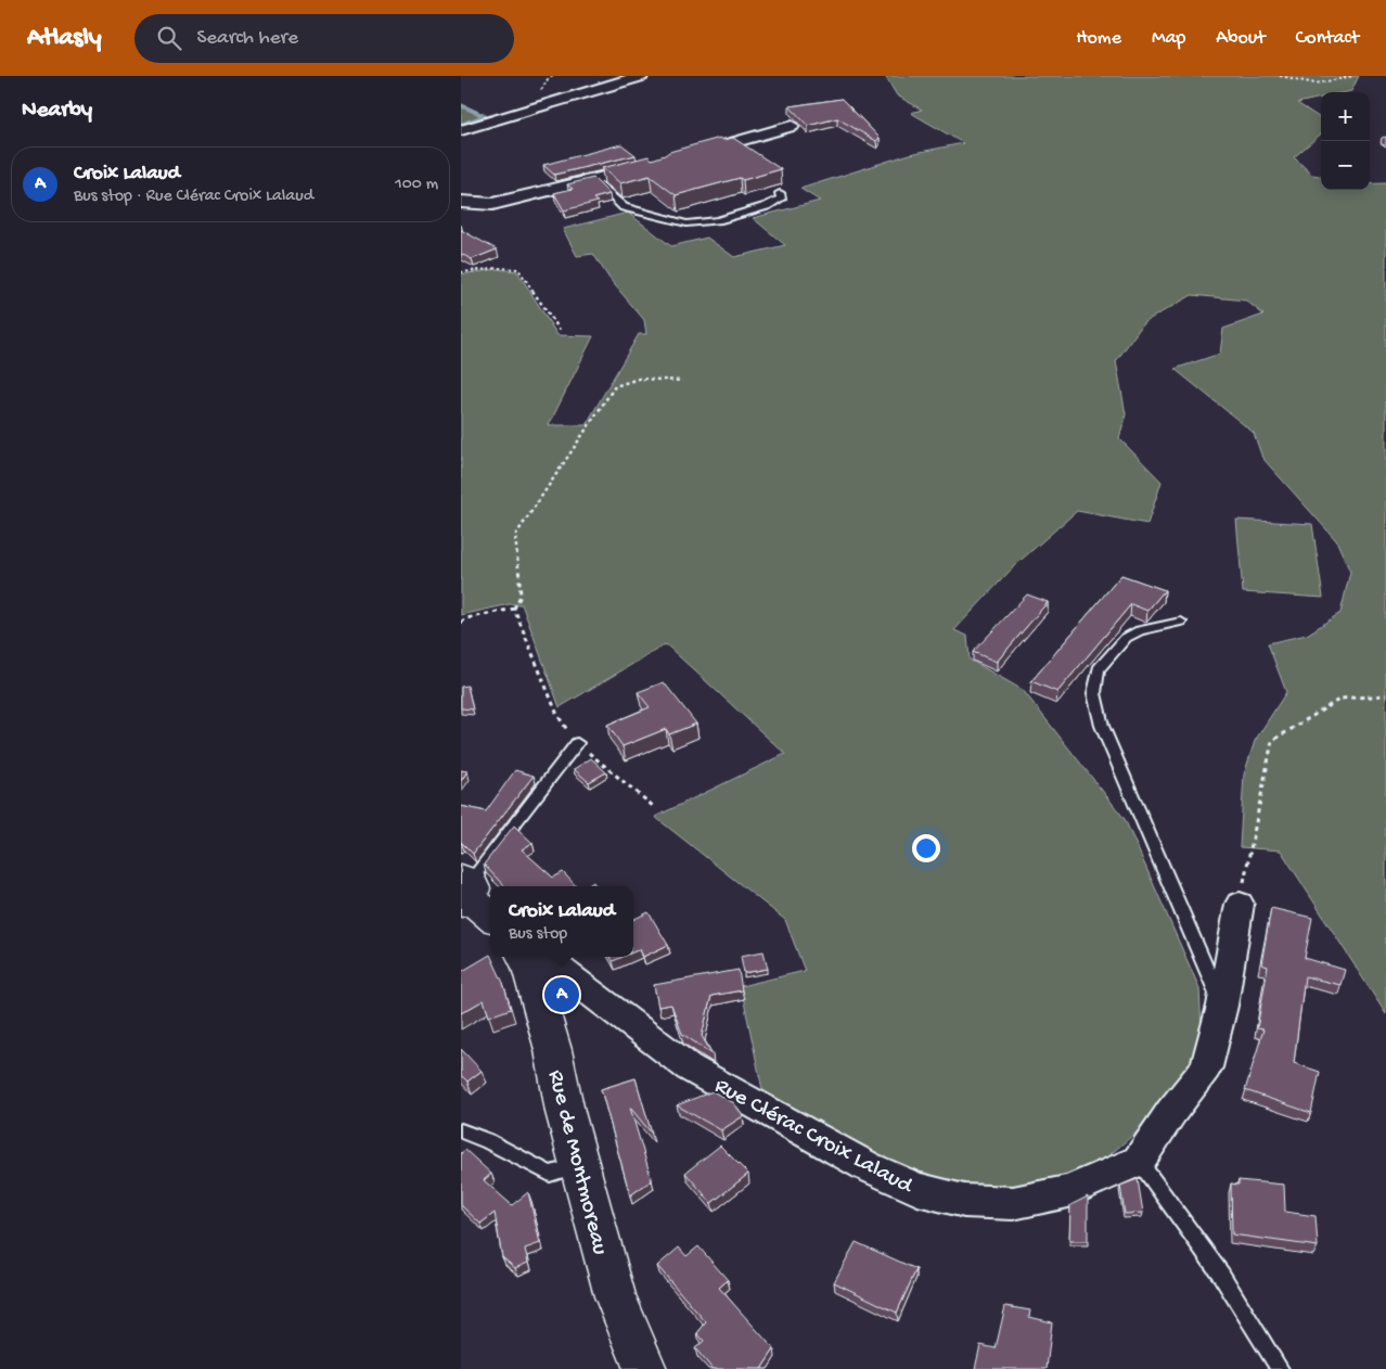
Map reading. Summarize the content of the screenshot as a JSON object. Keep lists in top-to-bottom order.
{
  "streets": {
    "main road": ["Rue de Montmoreau"],
    "street": ["Rue Clérac Croix Lalaud"]
  },
  "crossings": [
    ["Rue Clérac Croix Lalaud", "Rue de Montmoreau"]
  ],
  "page": {
    "header": "Atlasly",
    "search": "Search here",
    "nav": [
      "Home",
      "Map",
      "About",
      "Contact"
    ],
    "heading": "Nearby",
    "map_buttons": ["+", "−"],
    "list": [
      {
        "mark": "A",
        "name": "Croix Lalaud",
        "note": "Bus stop · Rue Clérac Croix Lalaud",
        "value": "100 m"
      }
    ],
    "popup": ["Croix Lalaud", "Bus stop"],
    "pins": "A"
  }
}
